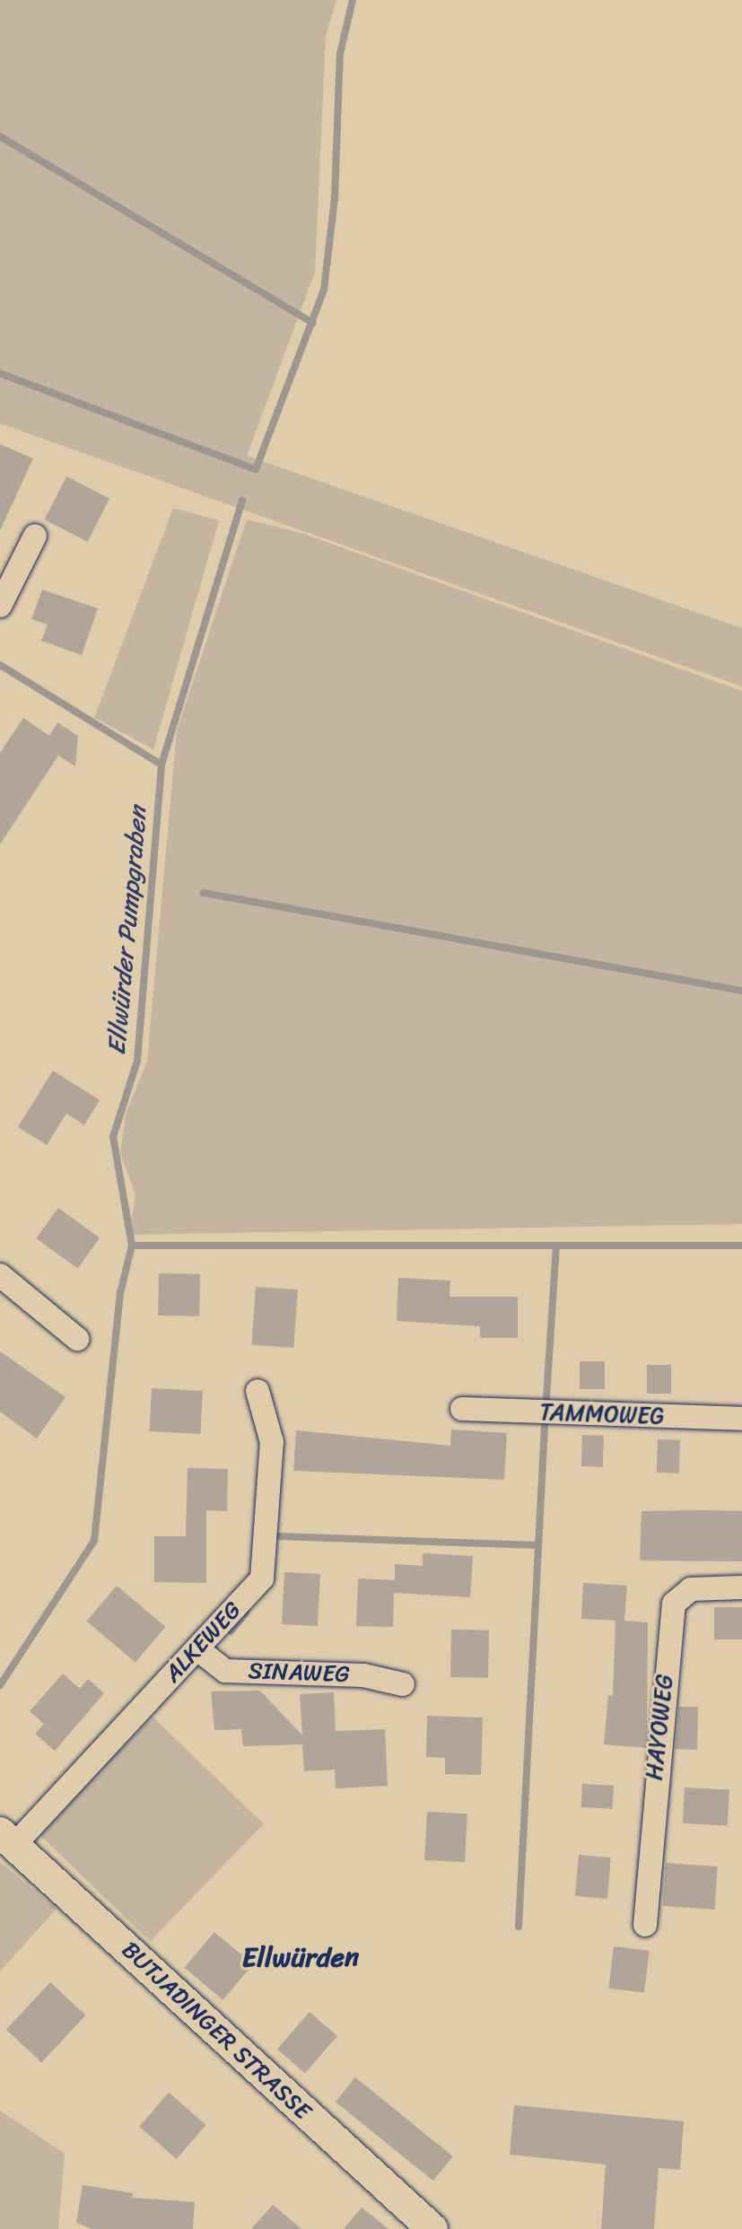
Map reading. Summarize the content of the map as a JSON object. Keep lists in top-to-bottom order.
{
  "streets": {
    "main road": ["BUTJADINGER STRASSE"],
    "street": [
      "TAMMOWEG",
      "ALKEWEG",
      "SINAWEG",
      "HAYOWEG"
    ]
  },
  "crossings": [
    ["ALKEWEG", "SINAWEG"],
    ["ALKEWEG", "BUTJADINGER STRASSE"]
  ],
  "districts": ["Ellwürden"],
  "water": ["Ellwürder Pumpgraben"]
}
